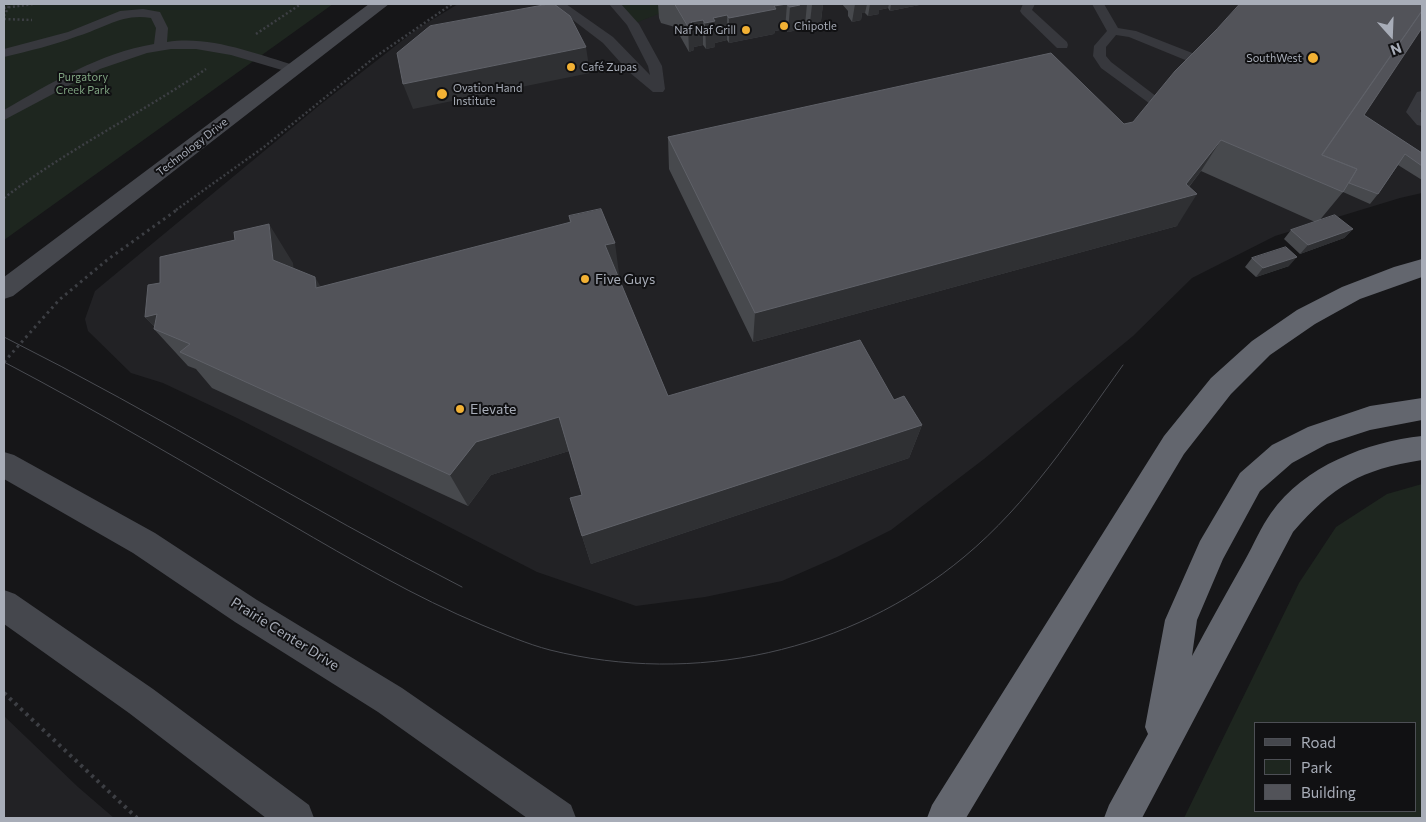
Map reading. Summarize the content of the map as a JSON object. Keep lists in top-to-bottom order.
{
  "streets": {
    "main road": ["Technology Drive", "Prairie Center Drive"]
  },
  "parks": ["Purgatory Creek Park"],
  "places": [
    "Chipotle",
    "Naf Naf Grill",
    "SouthWest",
    "Café Zupas",
    "Ovation Hand Institute",
    "Five Guys",
    "Elevate"
  ],
  "legend": ["Road", "Park", "Building"],
  "north": "bottom"
}
